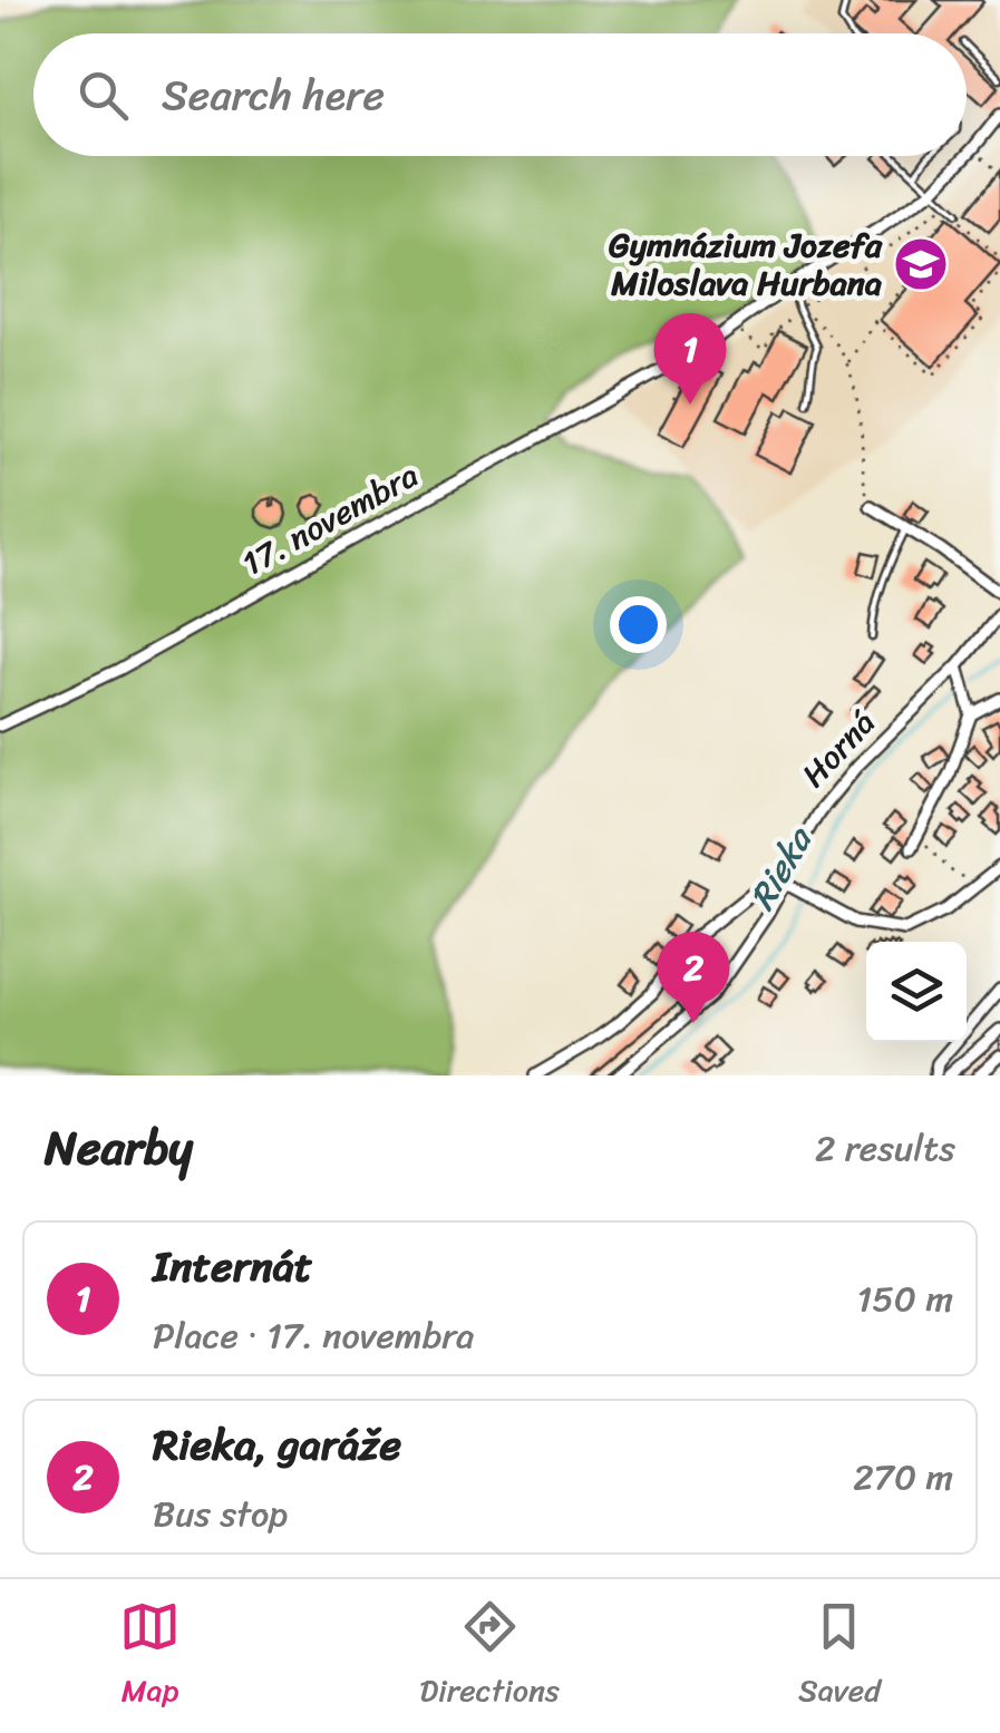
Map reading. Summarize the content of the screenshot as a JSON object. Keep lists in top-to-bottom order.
{
  "streets": {
    "street": ["17. novembra", "Horná"]
  },
  "water": ["Rieka"],
  "places": {
    "school or university": ["Gymnázium Jozefa Miloslava Hurbana"]
  },
  "page": {
    "search": "Search here",
    "pins": ["1", "2"],
    "heading": ["Nearby", "2 results"],
    "list": [
      {
        "mark": "1",
        "name": "Internát",
        "note": "Place · 17. novembra",
        "value": "150 m"
      },
      {
        "mark": "2",
        "name": "Rieka, garáže",
        "note": "Bus stop",
        "value": "270 m"
      }
    ],
    "nav": ["Map", "Directions", "Saved"]
  }
}
